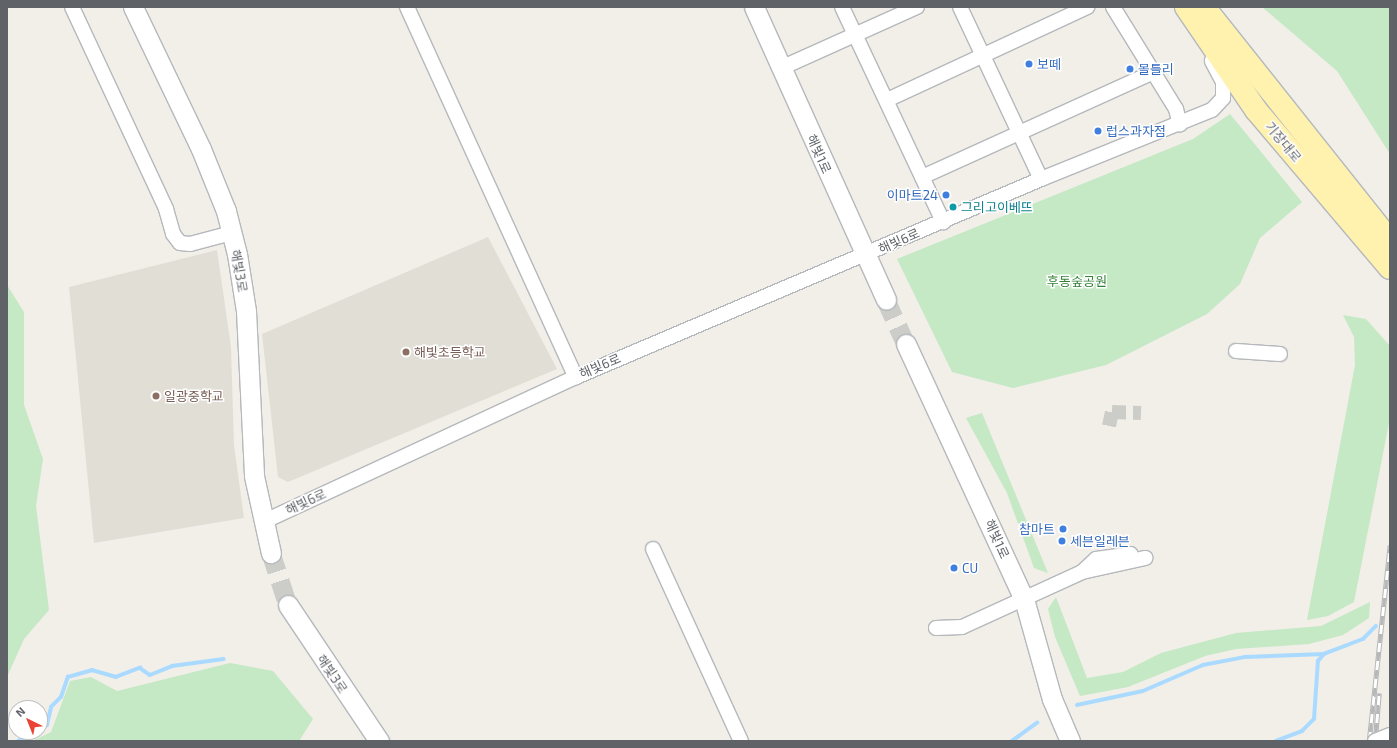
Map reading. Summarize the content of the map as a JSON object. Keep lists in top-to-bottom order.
{
  "streets": {
    "main road": ["기장대로"],
    "street": ["해빛1로", "해빛6로", "해빛3로"]
  },
  "crossings": [
    ["기장대로", "해빛6로"],
    ["해빛1로", "해빛6로"],
    ["해빛6로", "해빛3로"]
  ],
  "parks": ["후동숲공원"],
  "places": [
    "보떼",
    "몰틀리",
    "럽스과자점",
    "이마트24",
    "그리고이베뜨",
    "해빛초등학교",
    "일광중학교",
    "참마트",
    "세븐일레븐",
    "CU"
  ],
  "north": "top left"
}
